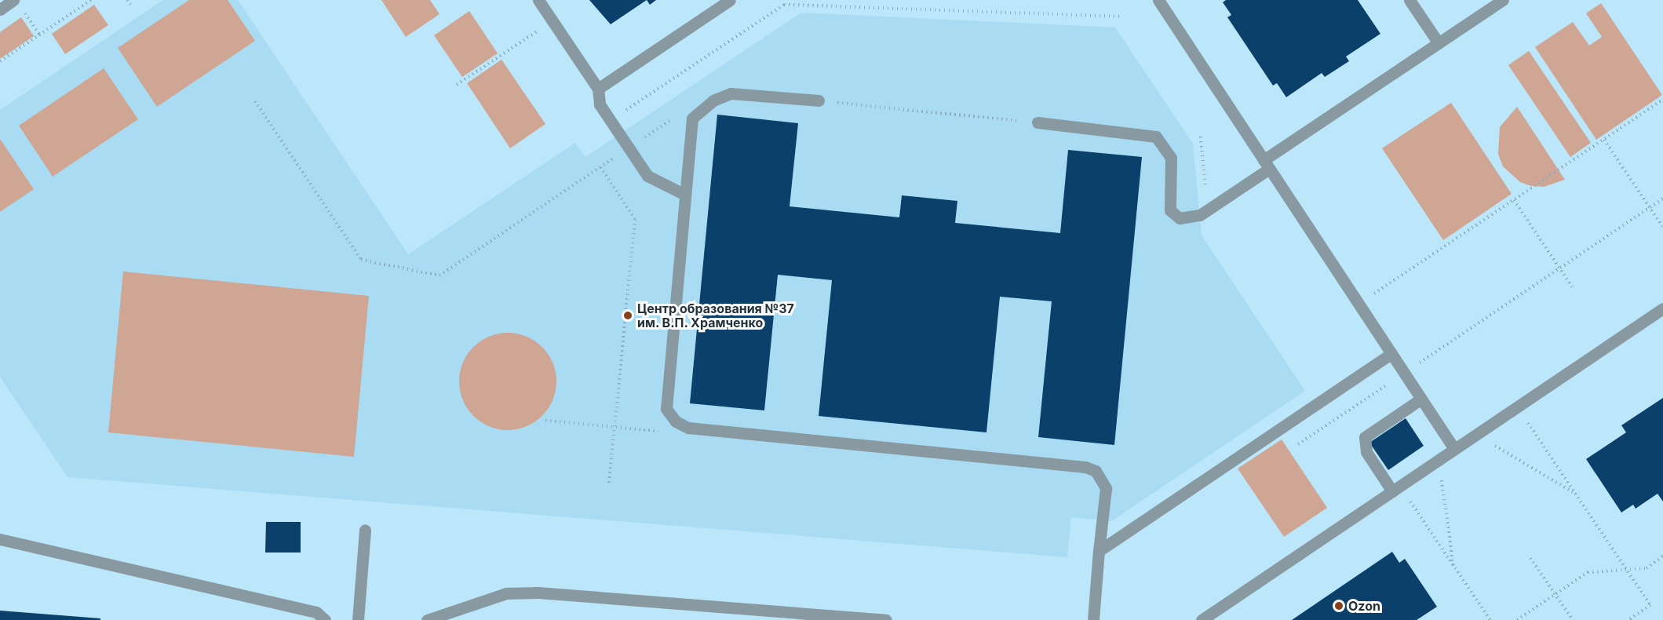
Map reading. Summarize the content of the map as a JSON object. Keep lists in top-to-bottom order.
{
  "places": ["Центр образования №37 им. В.П. Храмченко", "Ozon"]
}
